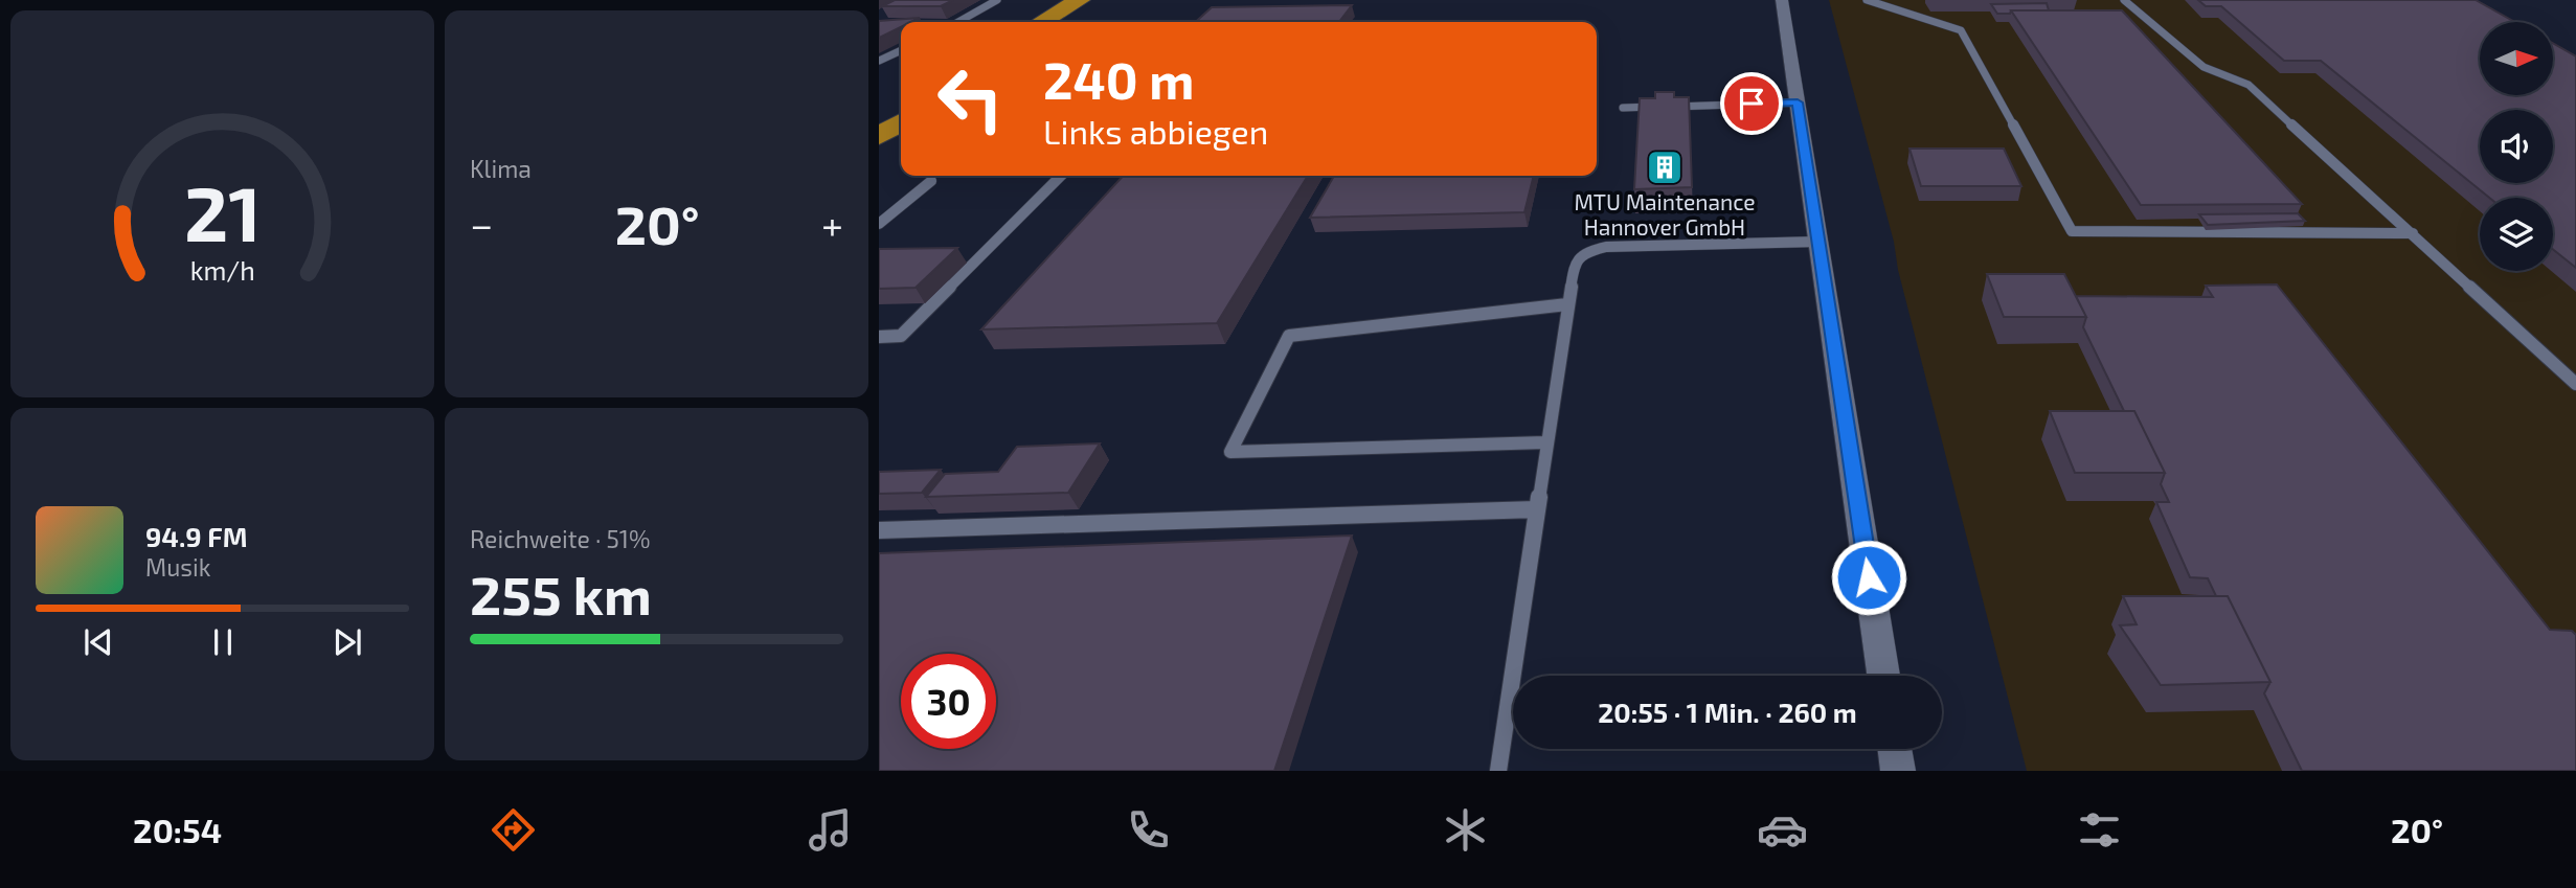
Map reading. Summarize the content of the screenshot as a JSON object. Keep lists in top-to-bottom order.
{
  "places": {
    "building": ["MTU Maintenance Hannover GmbH"]
  },
  "north": "right",
  "page": {
    "tile": [
      "Klima",
      ["Reichweite · 51%", "255 km"]
    ],
    "turn": ["240 m", "Links abbiegen"],
    "heat": ["−", "20°", "+"],
    "song": ["94.9 FM", "Musik"],
    "limit": "30",
    "trip": "20:55 · 1 Min. · 260 m",
    "tabs": ["20:54", "20°"],
    "gauge": ["21", "km/h"]
  }
}
